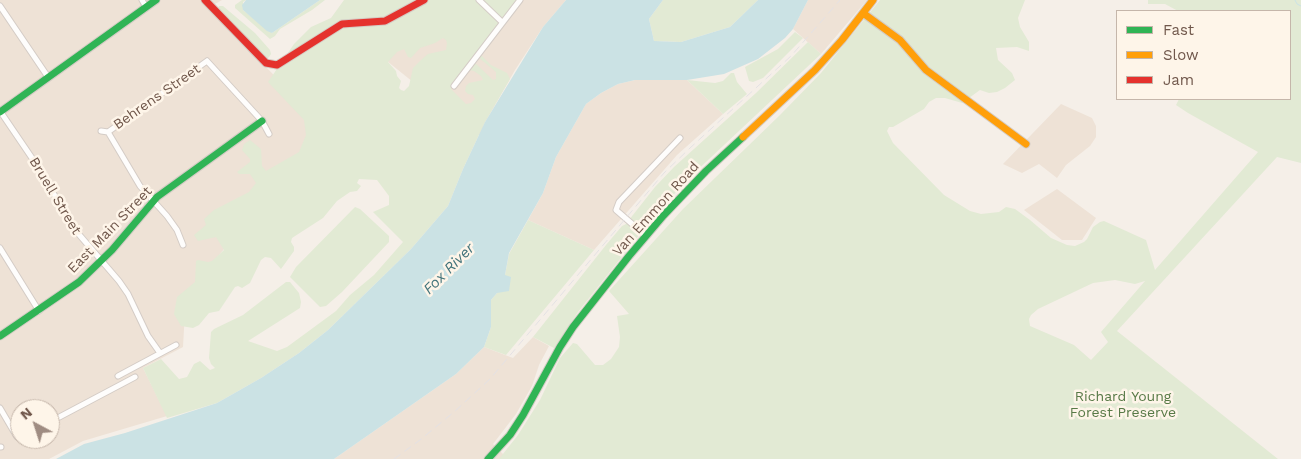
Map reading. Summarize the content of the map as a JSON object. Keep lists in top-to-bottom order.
{
  "streets": {
    "street": [
      "Behrens Street",
      "Bruell Street",
      "Van Emmon Road",
      "East Main Street"
    ]
  },
  "crossings": [
    ["Behrens Street", "East Main Street"],
    ["Bruell Street", "East Main Street"]
  ],
  "water": ["Fox River"],
  "parks": ["Richard Young Forest Preserve"],
  "legend": ["Fast", "Slow", "Jam"],
  "north": "top left"
}
